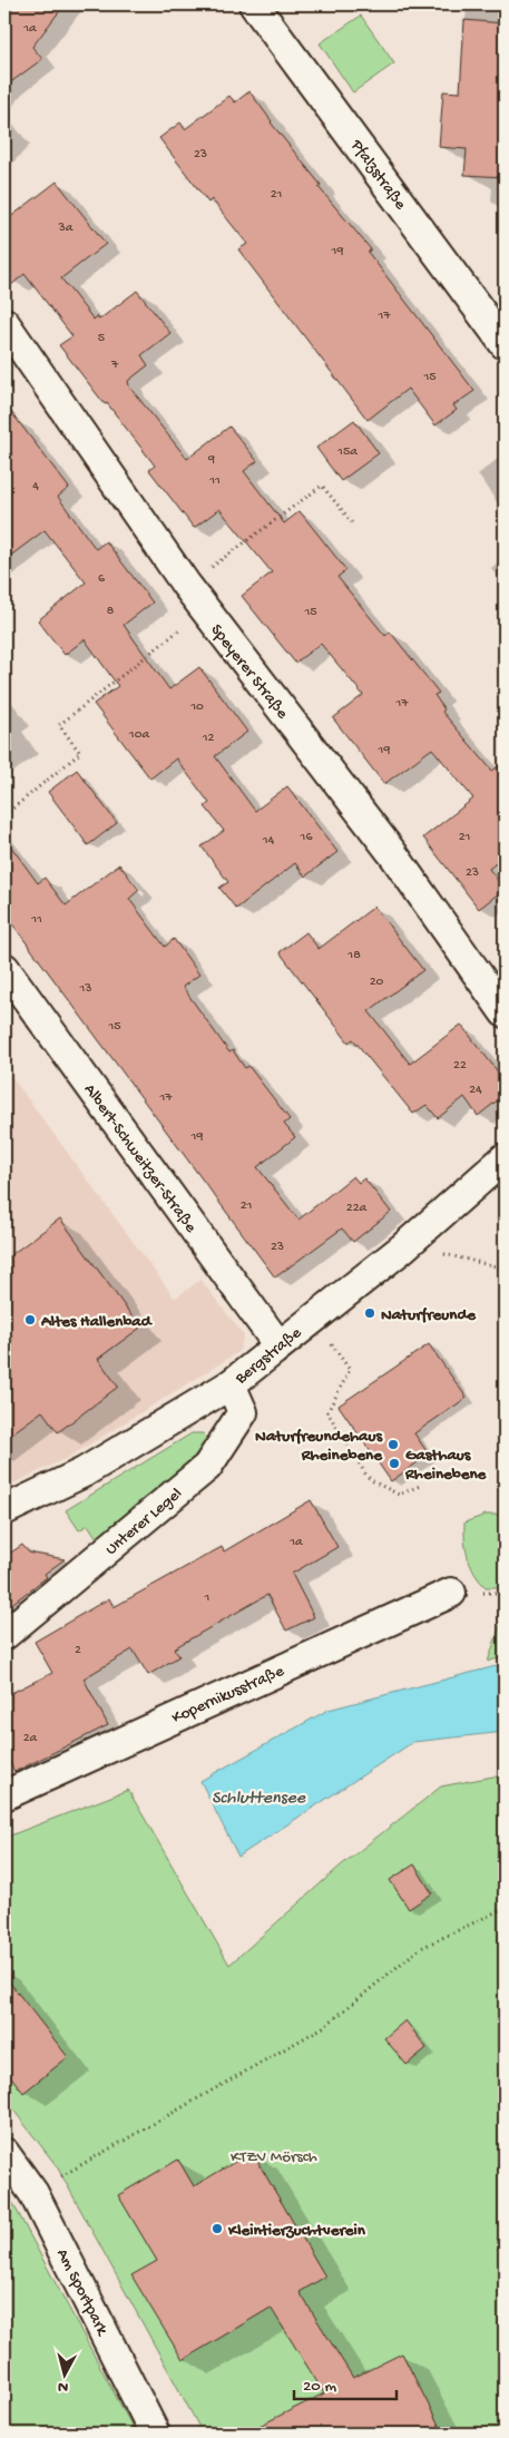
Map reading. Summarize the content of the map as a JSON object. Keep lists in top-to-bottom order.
{
  "streets": {
    "street": [
      "Pfalzstraße",
      "Speyerer Straße",
      "Albert-Schweitzer-Straße",
      "Bergstraße",
      "Unterer Legel",
      "Kopernikusstraße",
      "Am Sportpark"
    ]
  },
  "crossings": [
    ["Albert-Schweitzer-Straße", "Bergstraße"],
    ["Bergstraße", "Unterer Legel"]
  ],
  "water": ["Schluttensee"],
  "parks": ["KTZV Mörsch"],
  "places": [
    "Naturfreunde",
    "Altes Hallenbad",
    "Naturfreundehaus Rheinebene",
    "Gasthaus Rheinebene",
    "Kleintierzuchtverein"
  ],
  "house_numbers": [
    "1a",
    "23",
    "21",
    "3a",
    "19",
    "17",
    "5",
    "7",
    "15",
    "15a",
    "9",
    "11",
    "4",
    "6",
    "8",
    "15",
    "17",
    "10",
    "10a",
    "12",
    "19",
    "16",
    "21",
    "14",
    "23",
    "11",
    "18",
    "20",
    "13",
    "15",
    "22",
    "24",
    "17",
    "19",
    "21",
    "22a",
    "23",
    "1a",
    "1",
    "2",
    "2a"
  ],
  "scale_bar": "20 m",
  "north": "bottom"
}
